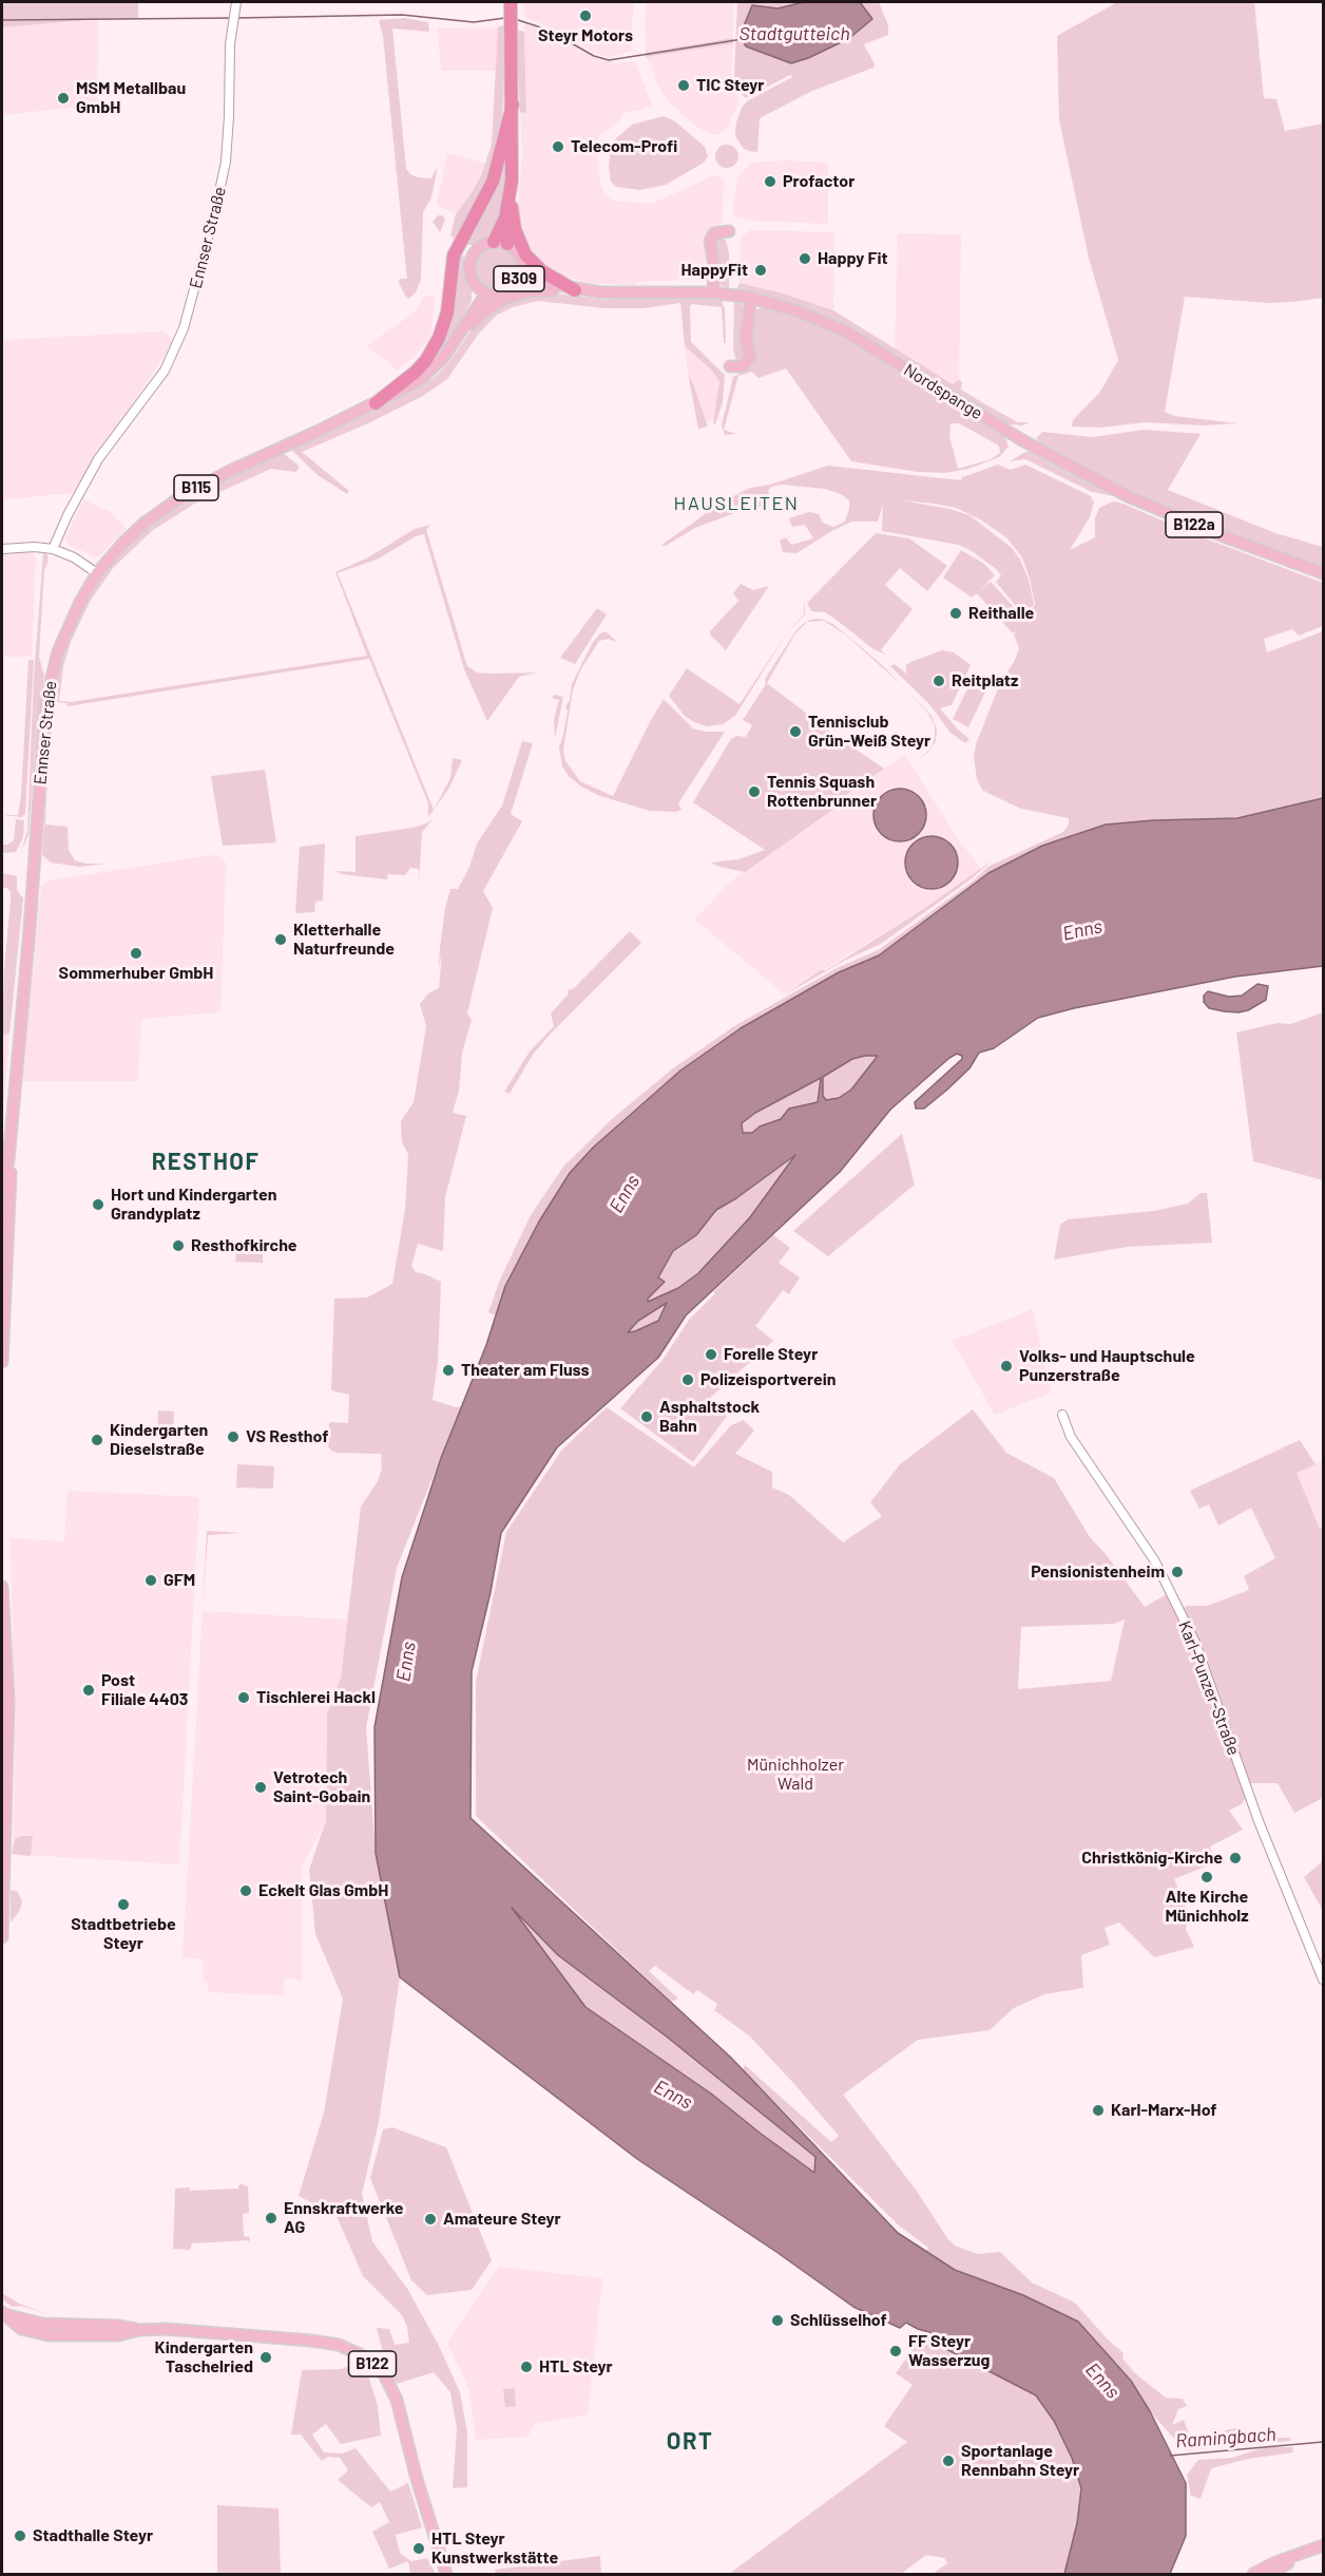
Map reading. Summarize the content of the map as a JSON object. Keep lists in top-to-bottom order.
{
  "streets": {
    "highway": ["B309"],
    "main road": [
      "Ennser Straße",
      "Nordspange",
      "B115",
      "B122a",
      "B122"
    ],
    "street": ["Karl-Punzer-Straße"]
  },
  "crossings": [
    ["Ennser Straße", "B309"],
    ["Ennser Straße", "Nordspange"],
    ["B309", "Nordspange"]
  ],
  "districts": ["HAUSLEITEN", "RESTHOF", "ORT"],
  "water": ["Stadtgutteich", "Enns", "Ramingbach"],
  "parks": ["Münichholzer Wald"],
  "places": [
    "Steyr Motors",
    "TIC Steyr",
    "MSM Metallbau GmbH",
    "Telecom-Profi",
    "Profactor",
    "Happy Fit",
    "HappyFit",
    "Reithalle",
    "Reitplatz",
    "Tennisclub Grün-Weiß Steyr",
    "Tennis Squash Rottenbrunner",
    "Kletterhalle Naturfreunde",
    "Sommerhuber GmbH",
    "Hort und Kindergarten Grandyplatz",
    "Resthofkirche",
    "Forelle Steyr",
    "Volks- und Hauptschule Punzerstraße",
    "Theater am Fluss",
    "Polizeisportverein",
    "Asphaltstock Bahn",
    "VS Resthof",
    "Kindergarten Dieselstraße",
    "Pensionistenheim",
    "GFM",
    "Post Filiale 4403",
    "Tischlerei Hackl",
    "Vetrotech Saint-Gobain",
    "Christkönig-Kirche",
    "Alte Kirche Münichholz",
    "Eckelt Glas GmbH",
    "Stadtbetriebe Steyr",
    "Karl-Marx-Hof",
    "Ennskraftwerke AG",
    "Amateure Steyr",
    "Schlüsselhof",
    "FF Steyr Wasserzug",
    "Kindergarten Taschelried",
    "HTL Steyr",
    "Sportanlage Rennbahn Steyr",
    "Stadthalle Steyr",
    "HTL Steyr Kunstwerkstätte"
  ]
}
